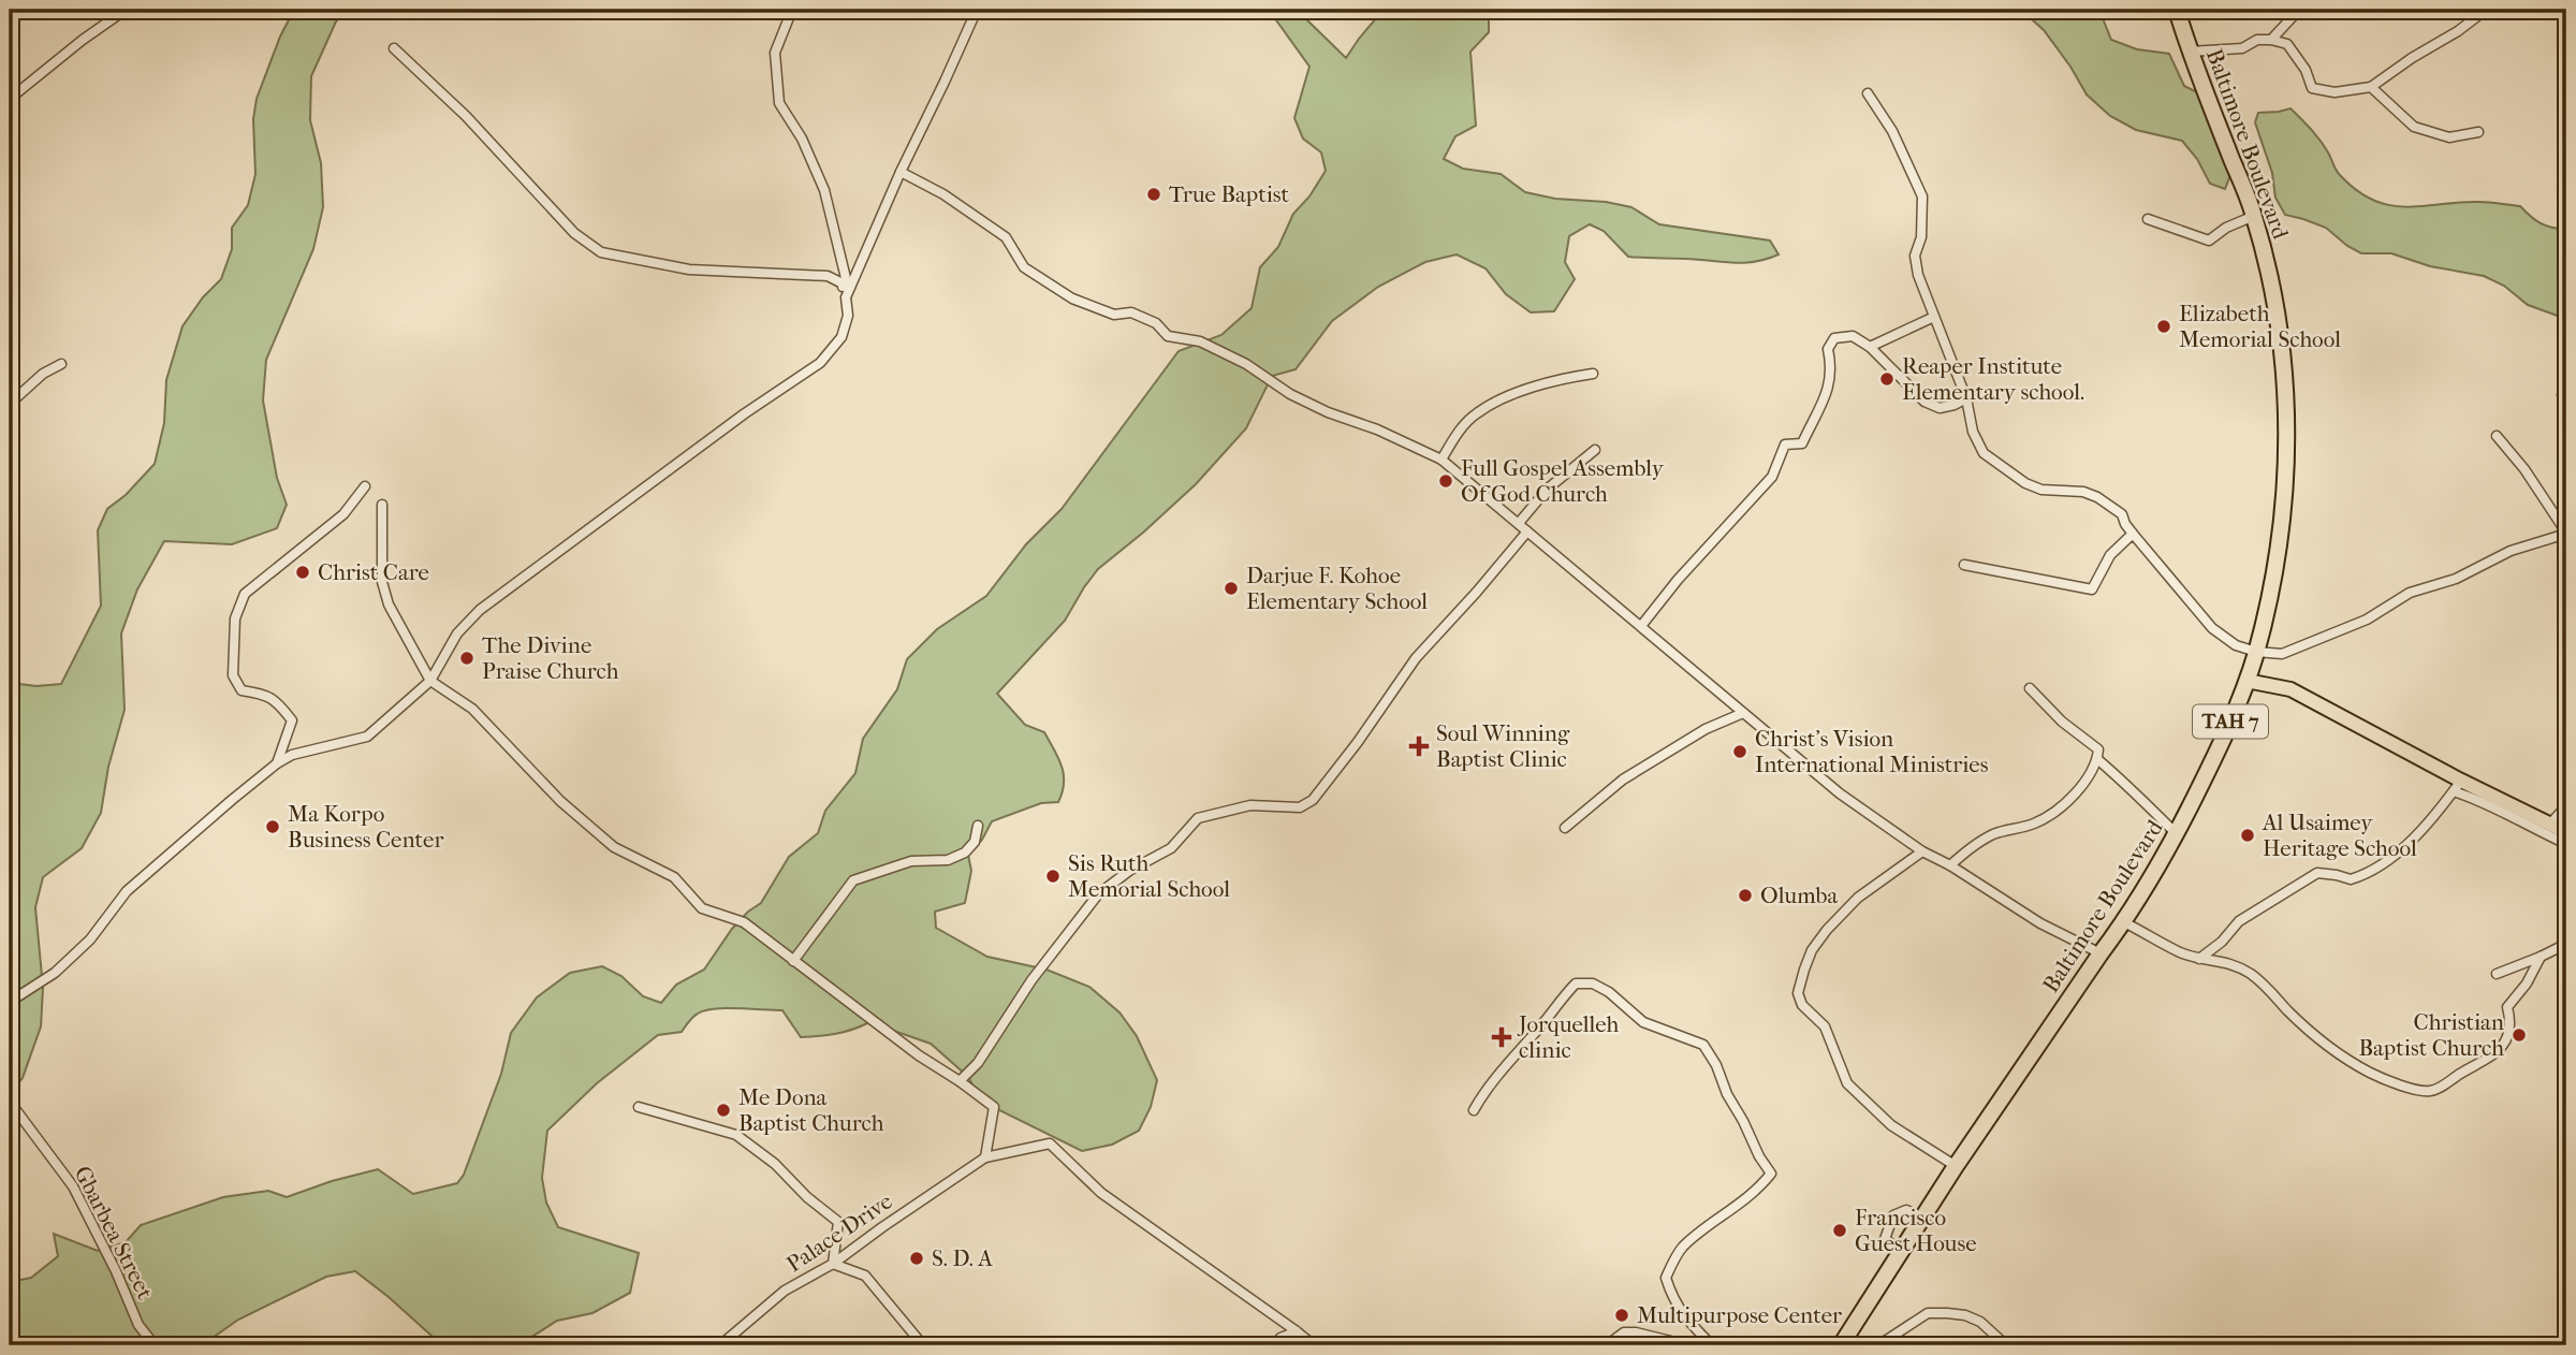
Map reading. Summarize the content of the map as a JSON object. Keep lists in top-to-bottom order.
{
  "streets": {
    "highway": ["Baltimore Boulevard", "TAH 7"],
    "street": ["Gbarbea Street", "Palace Drive"]
  },
  "places": {
    "other": [
      "True Baptist",
      "Elizabeth Memorial School",
      "Reaper Institute Elementary school.",
      "Full Gospel Assembly Of God Church",
      "Christ Care",
      "Darjue F. Kohoe Elementary School",
      "The Divine Praise Church",
      "Christ's Vision International Ministries",
      "Ma Korpo Business Center",
      "Al Usaimey Heritage School",
      "Sis Ruth Memorial School",
      "Olumba",
      "Christian Baptist Church",
      "Me Dona Baptist Church",
      "Francisco Guest House",
      "S. D. A",
      "Multipurpose Center"
    ],
    "health": ["Soul Winning Baptist Clinic", "Jorquelleh clinic"]
  }
}
